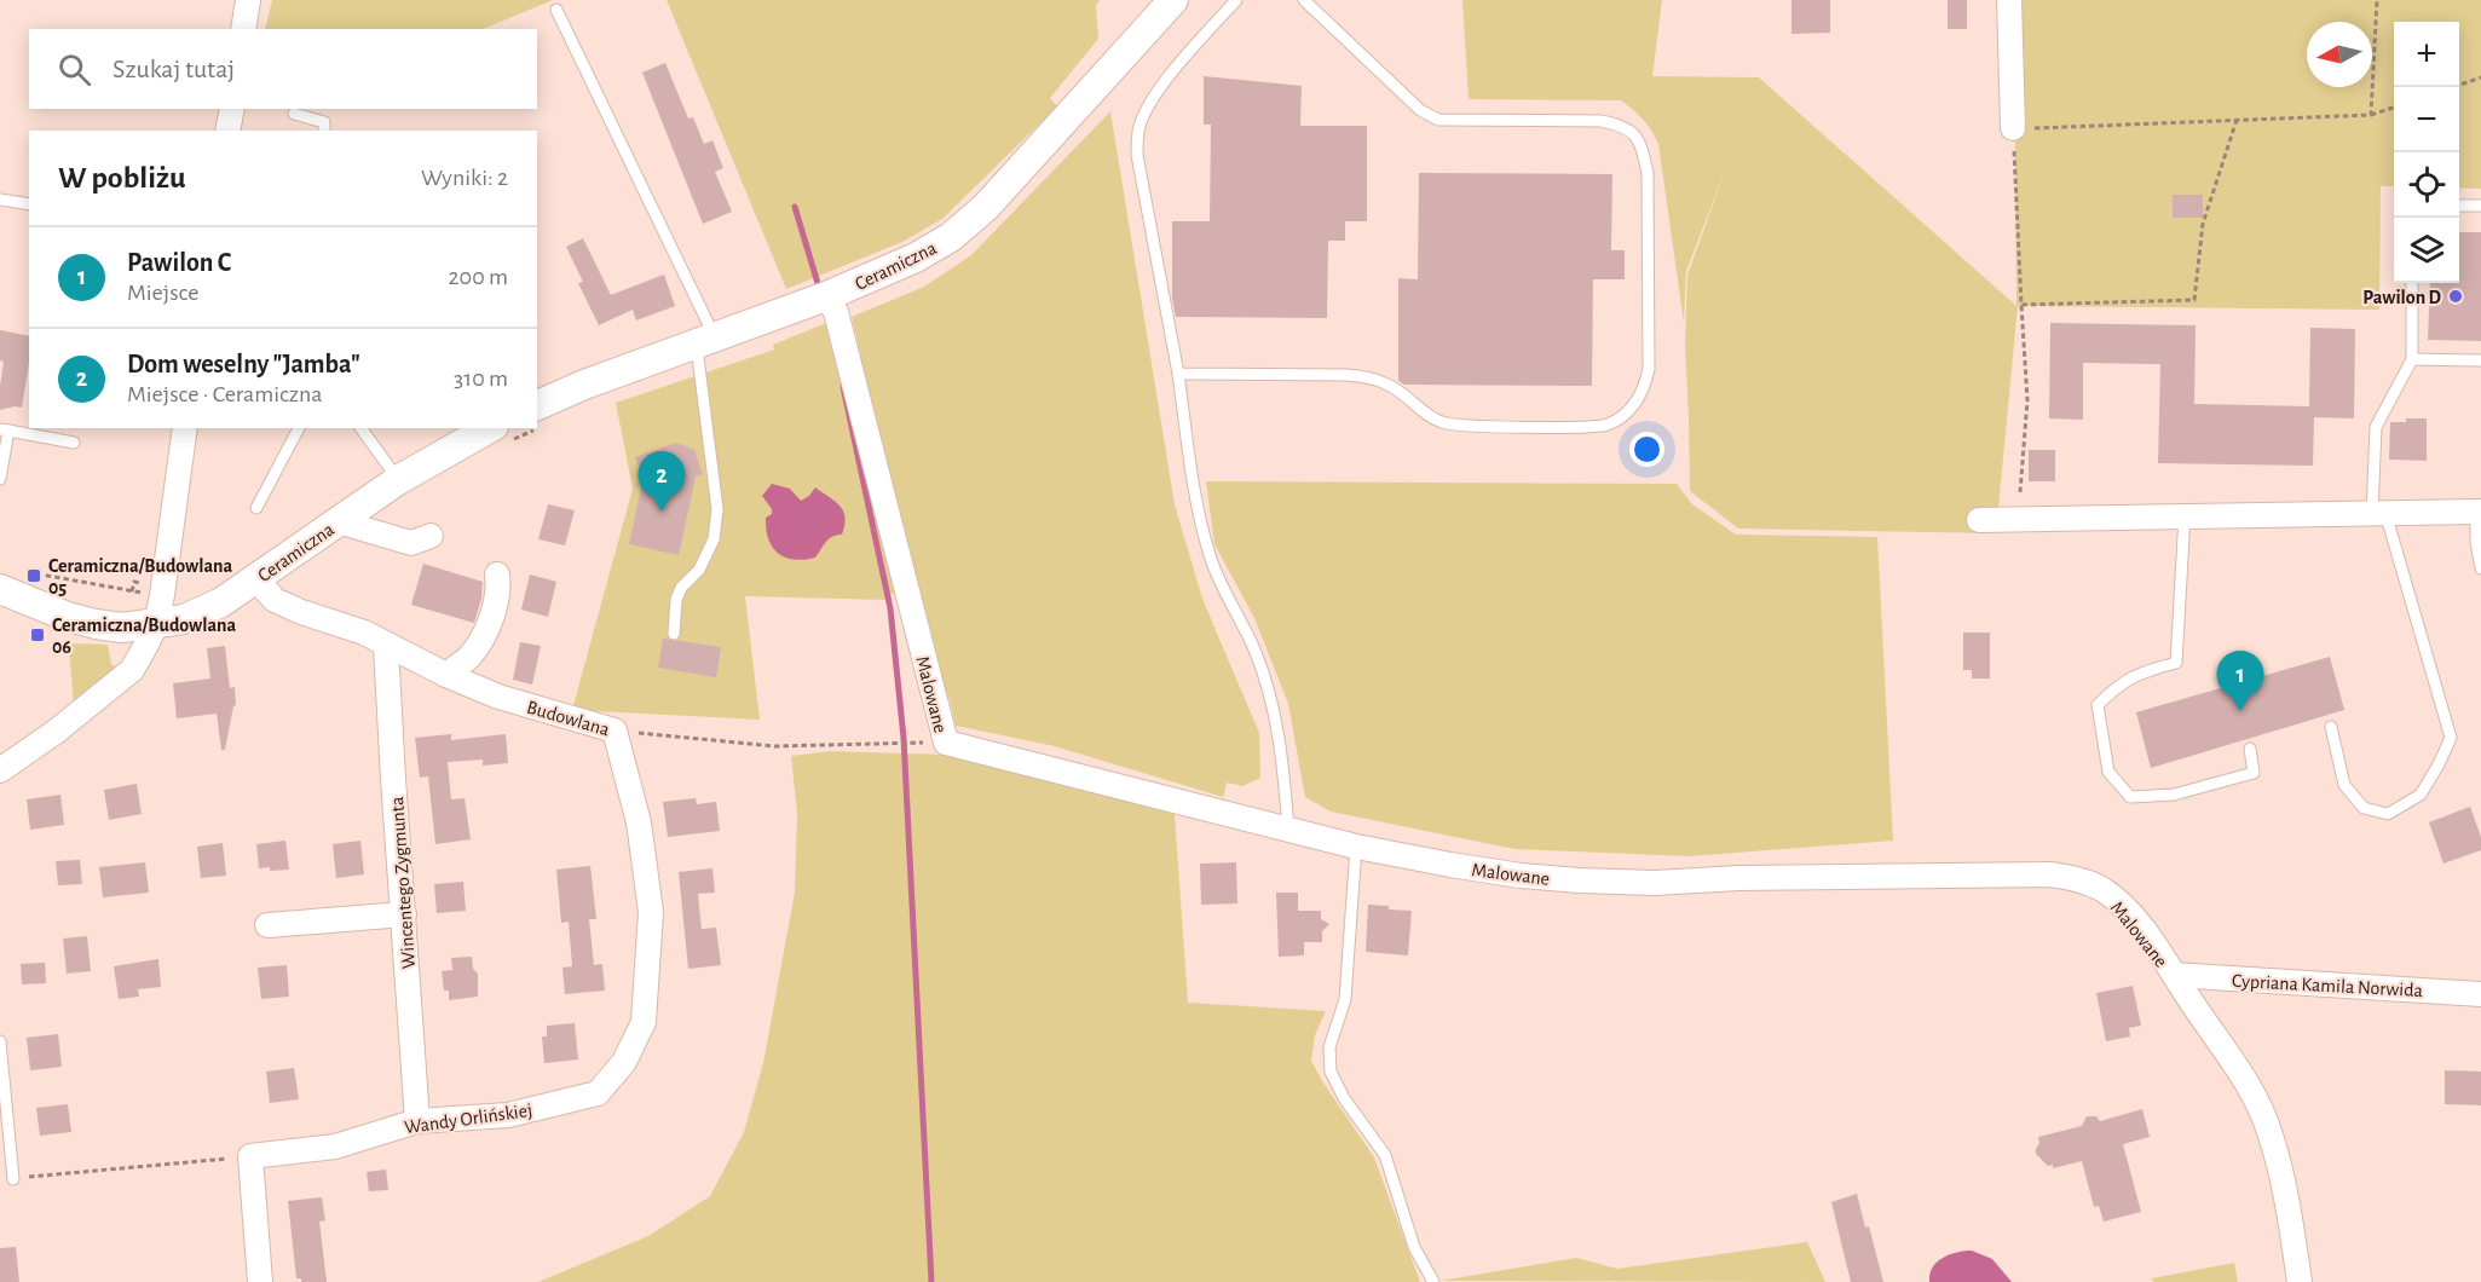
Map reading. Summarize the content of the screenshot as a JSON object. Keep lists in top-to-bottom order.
{
  "streets": {
    "street": [
      "Ceramiczna",
      "Malowane",
      "Budowlana",
      "Wincentego Zygmunta",
      "Cypriana Kamila Norwida",
      "Wandy Orlińskiej"
    ]
  },
  "crossings": [
    ["Ceramiczna", "Malowane"],
    ["Ceramiczna", "Budowlana"],
    ["Malowane", "Cypriana Kamila Norwida"],
    ["Budowlana", "Wincentego Zygmunta"],
    ["Budowlana", "Wandy Orlińskiej"],
    ["Wincentego Zygmunta", "Wandy Orlińskiej"]
  ],
  "places": {
    "other": ["Pawilon D"],
    "transit": ["Ceramiczna/Budowlana 05", "Ceramiczna/Budowlana 06"]
  },
  "north": "left",
  "page": {
    "map_buttons": ["+", "−"],
    "search": "Szukaj tutaj",
    "heading": ["W pobliżu", "Wyniki: 2"],
    "list": [
      {
        "mark": "1",
        "name": "Pawilon C",
        "note": "Miejsce",
        "value": "200 m"
      },
      {
        "mark": "2",
        "name": "Dom weselny \"Jamba\"",
        "note": "Miejsce · Ceramiczna",
        "value": "310 m"
      }
    ],
    "pins": ["2", "1"]
  }
}
